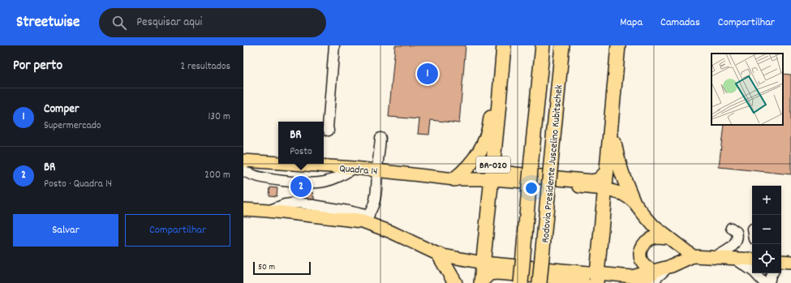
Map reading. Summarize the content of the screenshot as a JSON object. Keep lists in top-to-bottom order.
{
  "streets": {
    "highway": ["Rodovia Presidente Juscelino Kubitschek", "BR-020"],
    "main road": ["Quadra 14"]
  },
  "crossings": [
    ["BR-020", "Quadra 14"]
  ],
  "scale_bar": "50 m",
  "page": {
    "header": "Streetwise",
    "search": "Pesquisar aqui",
    "nav": ["Mapa", "Camadas", "Compartilhar"],
    "heading": ["Por perto", "2 resultados"],
    "pins": ["1", "2"],
    "list": [
      {
        "mark": "1",
        "name": "Comper",
        "note": "Supermercado",
        "value": "130 m"
      },
      {
        "mark": "2",
        "name": "BR",
        "note": "Posto · Quadra 14",
        "value": "200 m"
      }
    ],
    "popup": ["BR", "Posto"],
    "map_buttons": ["+", "−"],
    "buttons": ["Salvar", "Compartilhar"],
    "scale": "50 m"
  }
}
